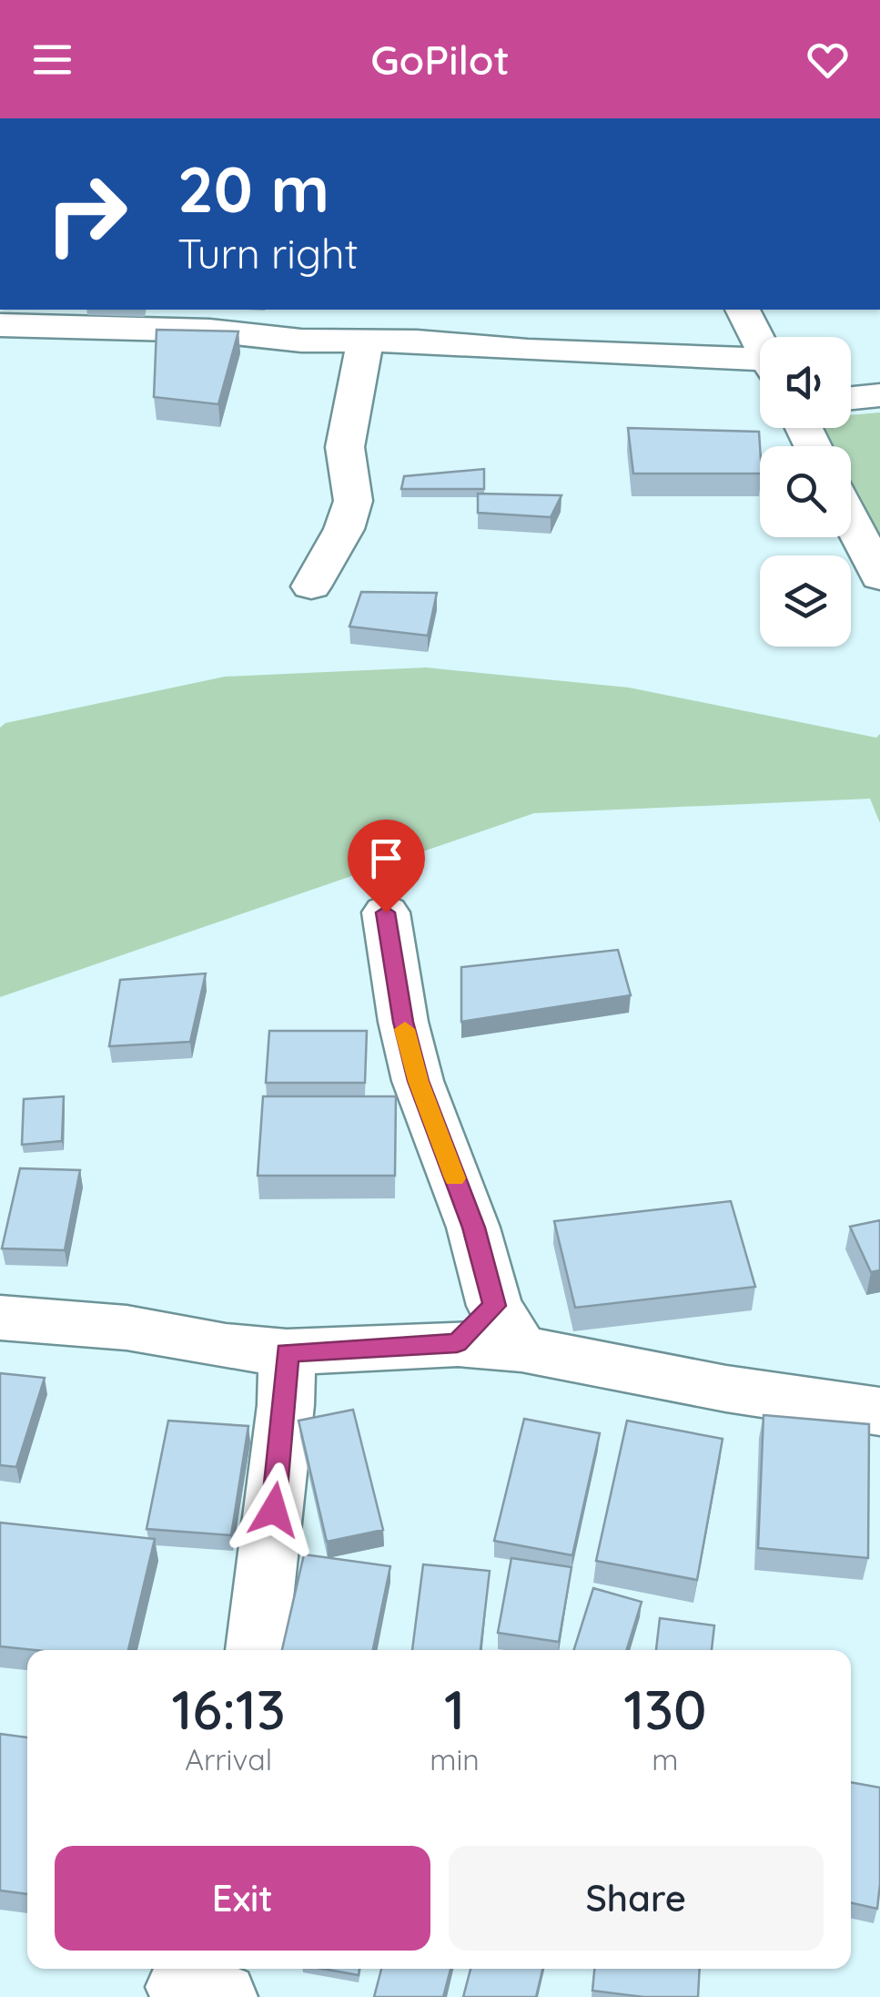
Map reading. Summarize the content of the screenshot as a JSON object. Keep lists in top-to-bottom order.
{
  "page": {
    "header": "GoPilot",
    "turn": ["20 m", "Turn right"],
    "eta": [
      "16:13",
      "Arrival",
      "1",
      "min",
      "130",
      "m"
    ],
    "buttons": ["Exit", "Share"]
  }
}
